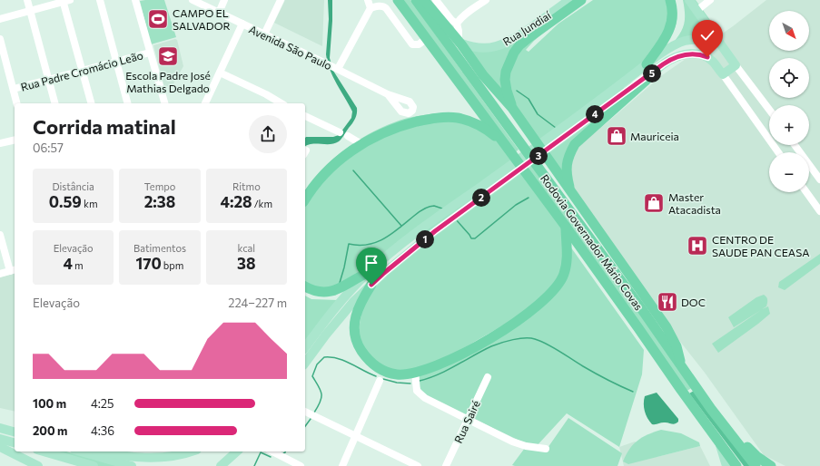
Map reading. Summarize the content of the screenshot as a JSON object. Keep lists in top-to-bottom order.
{
  "streets": {
    "highway": ["Rodovia Governador Mário Covas"],
    "main road": ["Rua Jundiaí"],
    "street": ["Avenida São Paulo", "Rua Padre Cromácio Leão", "Rua Sairé"]
  },
  "places": {
    "sports": ["CAMPO EL SALVADOR"],
    "school or university": ["Escola Padre José Mathias Delgado"],
    "shop": ["Mauriceia", "Master Atacadista"],
    "hospital": ["CENTRO DE SAUDE PAN CEASA"],
    "restaurant": ["DOC"]
  },
  "north": "bottom right",
  "page": {
    "map_buttons": ["+", "−"],
    "pins": [
      "5",
      "4",
      "3",
      "2",
      "1"
    ],
    "heading": ["Corrida matinal", "06:57"],
    "stats": [
      ["Distância", "0.59 km"],
      ["Tempo", "2:38"],
      ["Ritmo", "4:28 /km"],
      ["Elevação", "4 m"],
      ["Batimentos", "170 bpm"],
      ["kcal", "38"]
    ],
    "chart": ["Elevação", "224–227 m"],
    "list": [
      {
        "name": "100 m",
        "note": "4:25"
      },
      {
        "name": "200 m",
        "note": "4:36"
      }
    ]
  }
}
